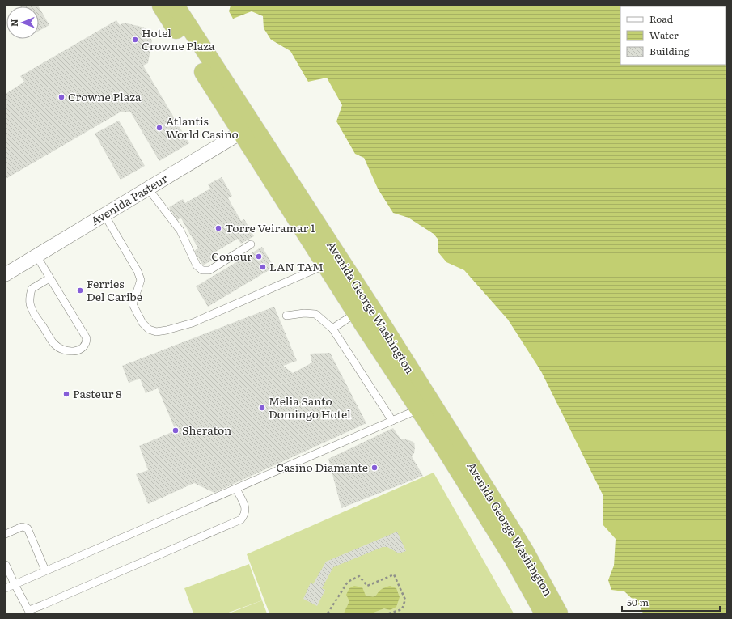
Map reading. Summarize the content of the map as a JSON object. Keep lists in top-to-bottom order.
{
  "streets": {
    "highway": ["Avenida George Washington"],
    "street": ["Avenida Pasteur"]
  },
  "crossings": [
    ["Avenida Pasteur", "Avenida George Washington"]
  ],
  "places": [
    "Hotel Crowne Plaza",
    "Crowne Plaza",
    "Atlantis World Casino",
    "Torre Veiramar 1",
    "Conour",
    "LAN TAM",
    "Ferries Del Caribe",
    "Pasteur 8",
    "Melia Santo Domingo Hotel",
    "Sheraton",
    "Casino Diamante"
  ],
  "legend": ["Road", "Water", "Building"],
  "scale_bar": "50 m",
  "north": "left"
}
